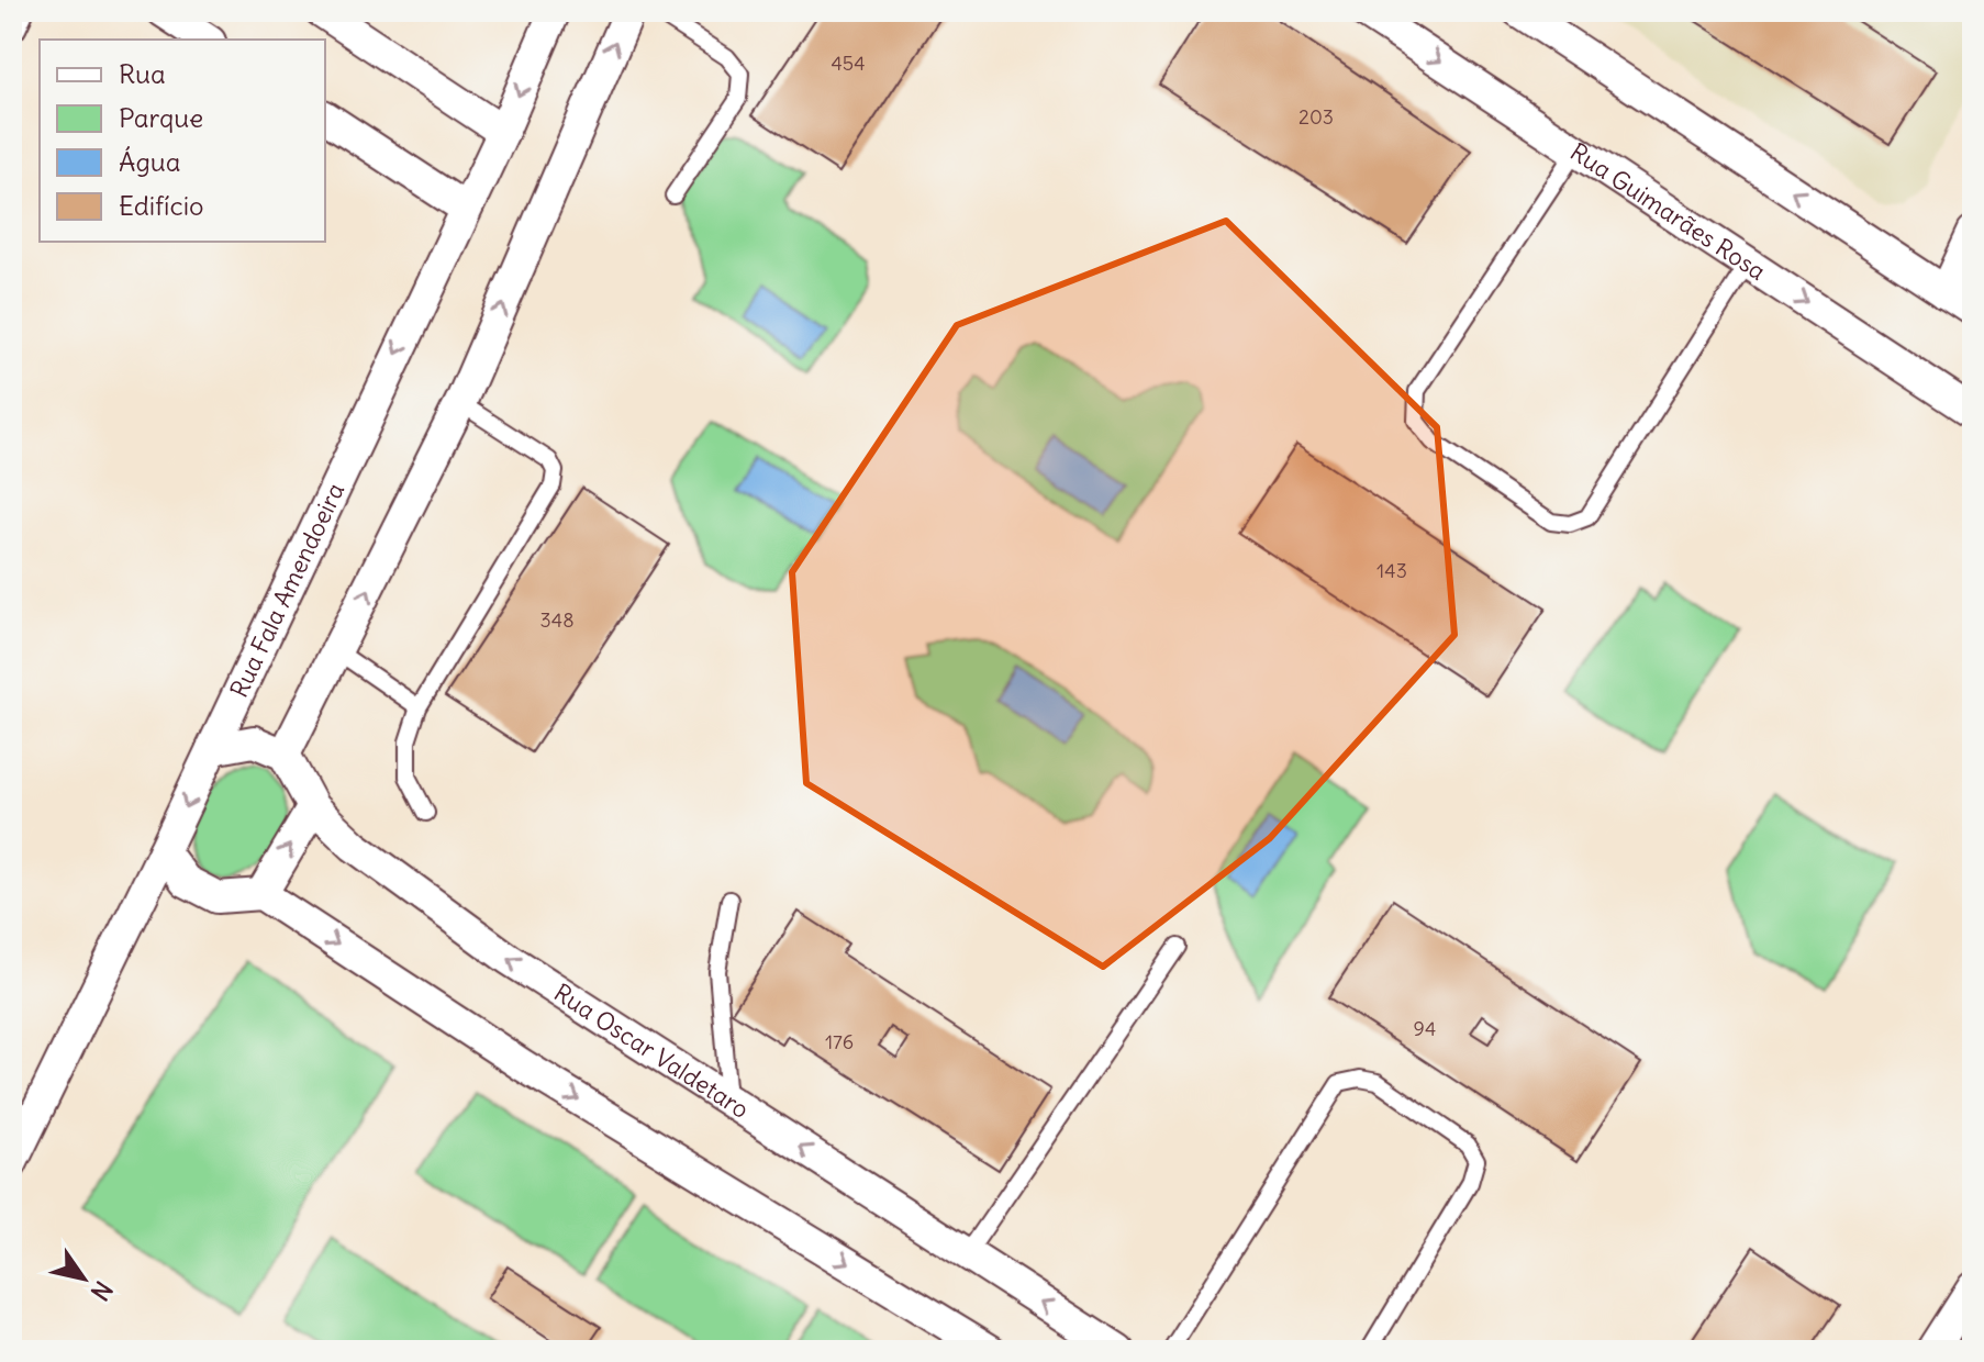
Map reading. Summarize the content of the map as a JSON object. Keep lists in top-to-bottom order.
{
  "streets": {
    "street": ["Rua Guimarães Rosa", "Rua Fala Amendoeira", "Rua Oscar Valdetaro"]
  },
  "crossings": [
    ["Rua Fala Amendoeira", "Rua Oscar Valdetaro"]
  ],
  "house_numbers": [
    "454",
    "203",
    "143",
    "348",
    "94",
    "176"
  ],
  "legend": [
    "Rua",
    "Parque",
    "Água",
    "Edifício"
  ],
  "north": "bottom right"
}
